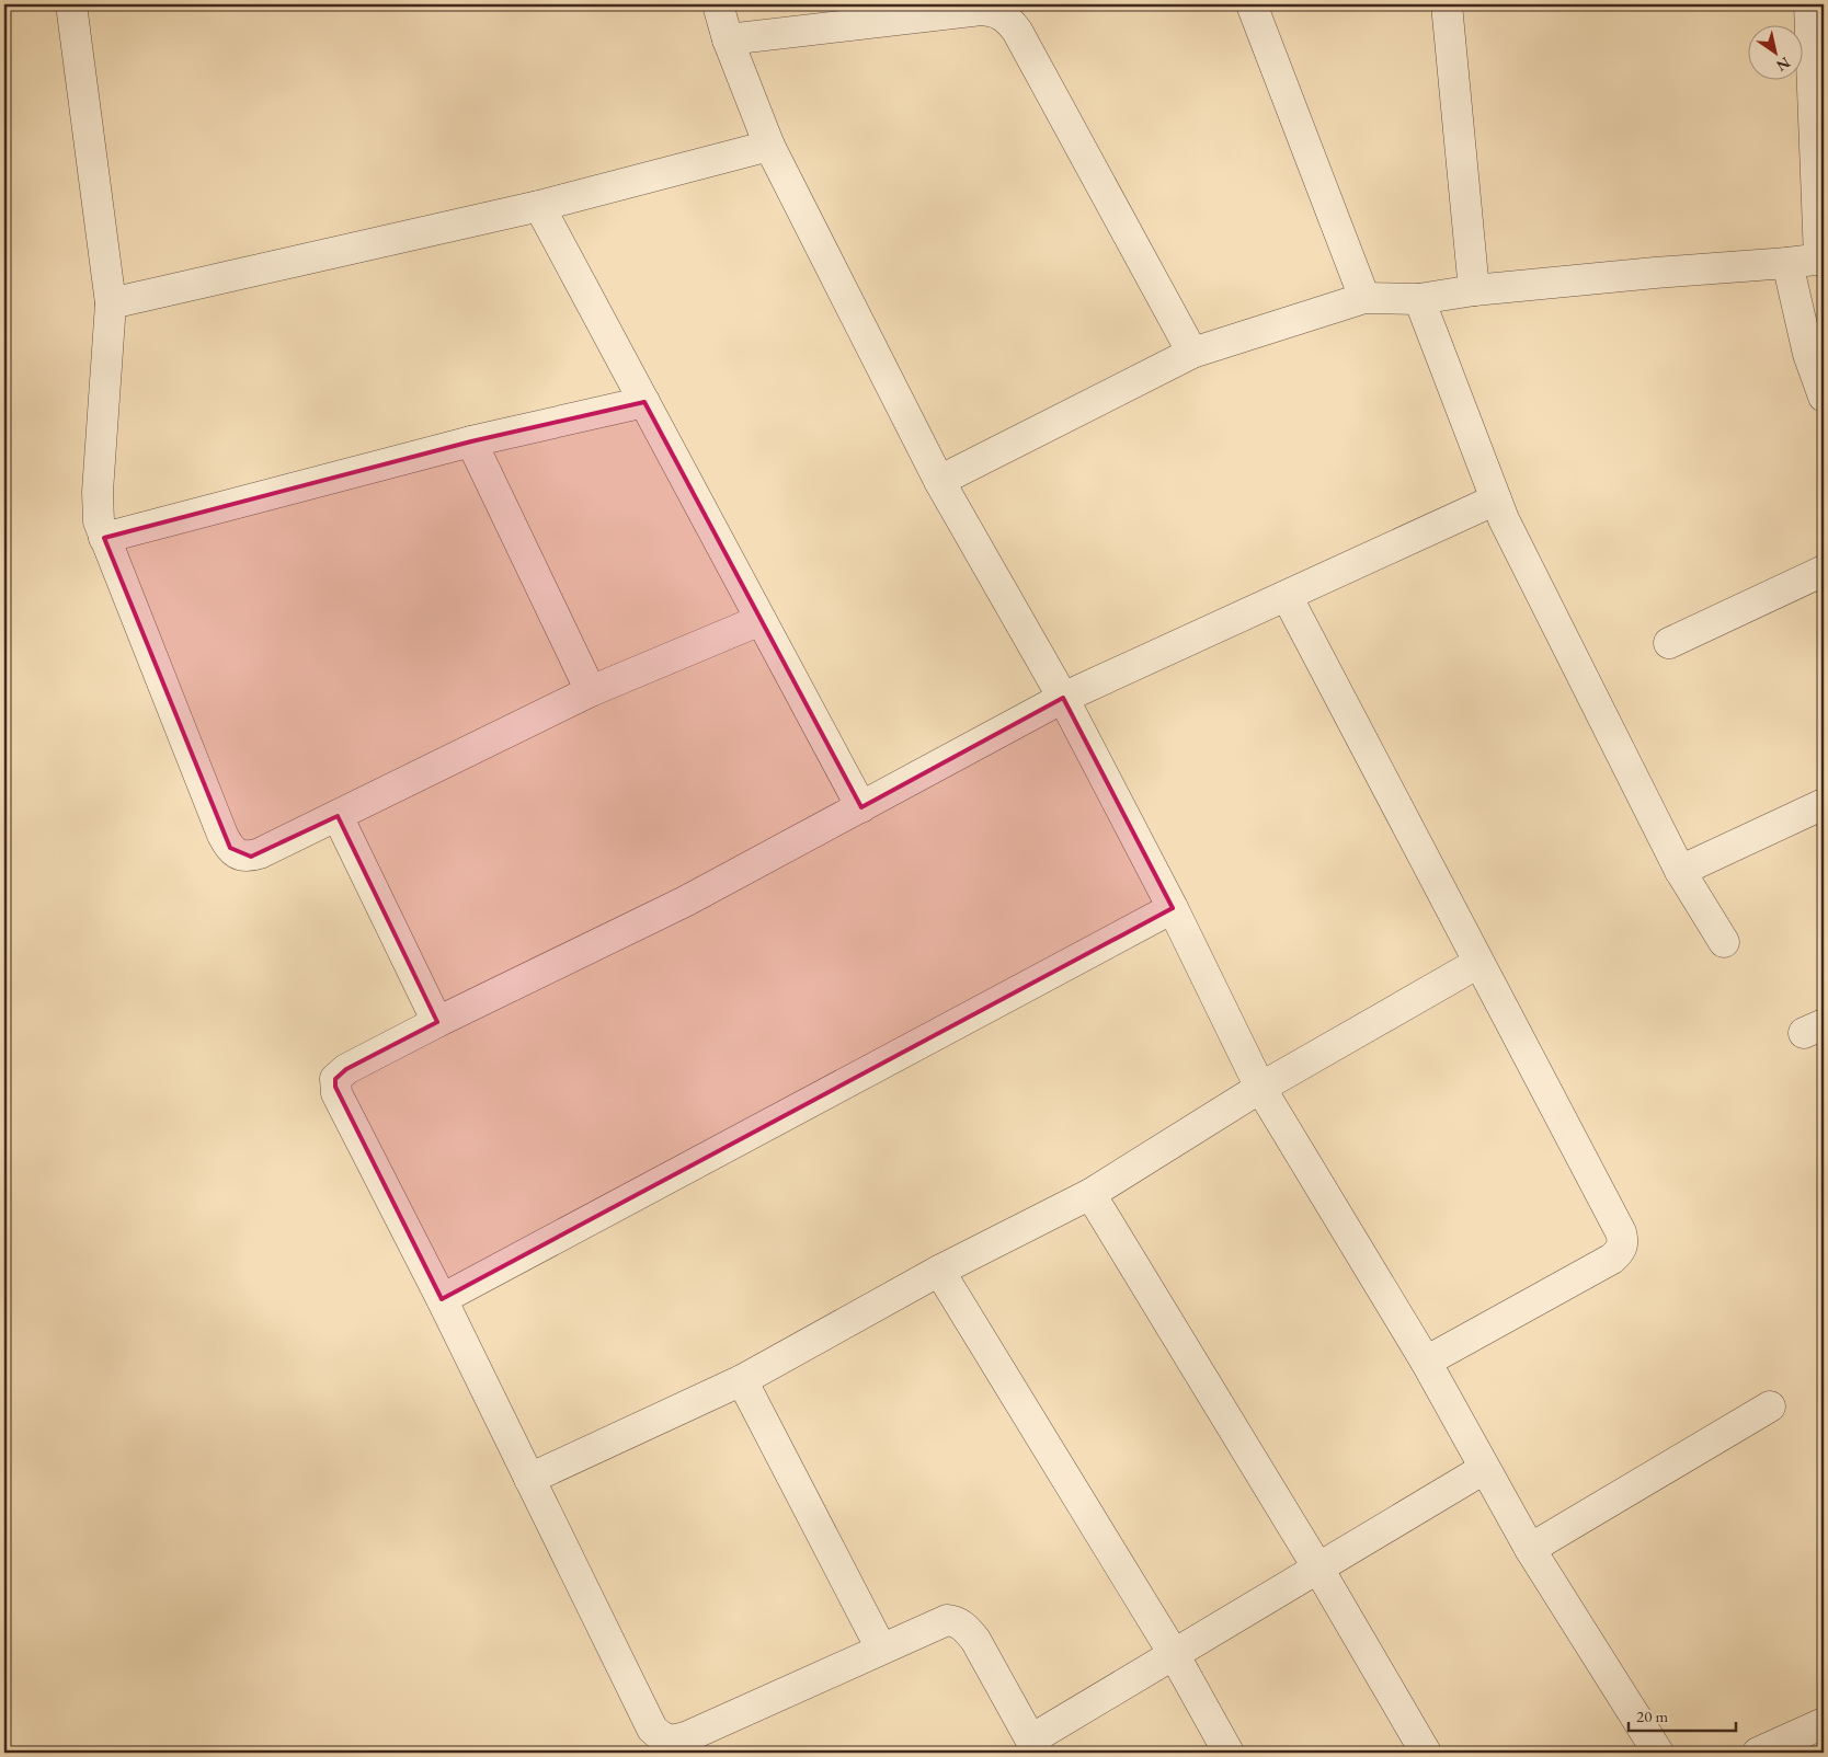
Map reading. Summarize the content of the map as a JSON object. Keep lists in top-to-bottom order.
{
  "scale_bar": "20 m",
  "north": "bottom right"
}
